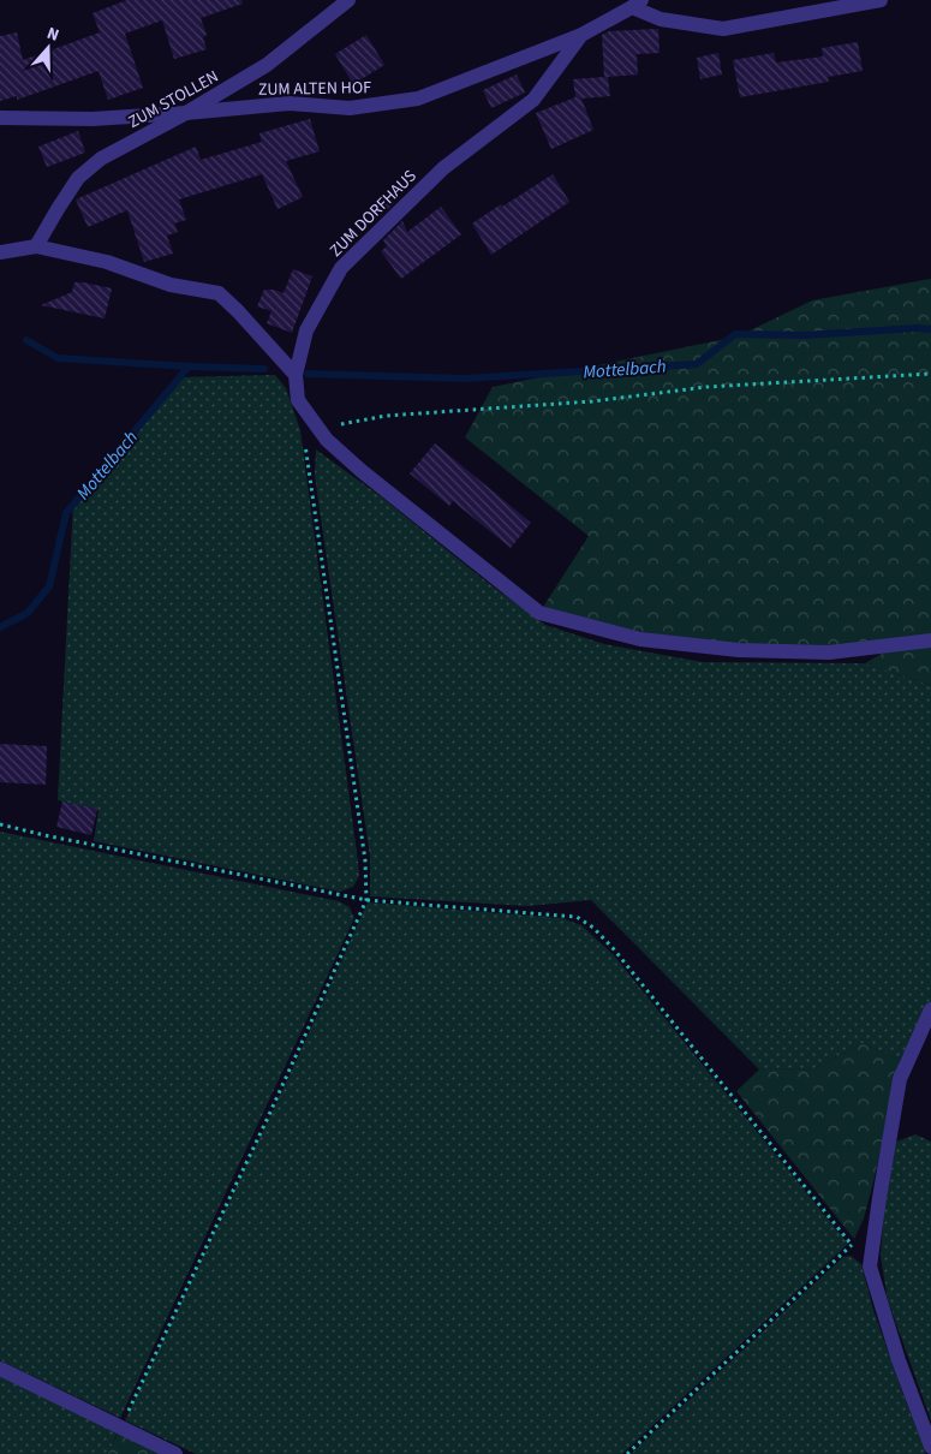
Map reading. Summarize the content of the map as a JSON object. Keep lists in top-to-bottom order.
{
  "streets": {
    "street": ["ZUM ALTEN HOF", "ZUM STOLLEN", "ZUM DORFHAUS"]
  },
  "crossings": [
    ["ZUM ALTEN HOF", "ZUM STOLLEN"],
    ["ZUM ALTEN HOF", "ZUM DORFHAUS"]
  ],
  "water": ["Mottelbach"],
  "north": "top"
}
